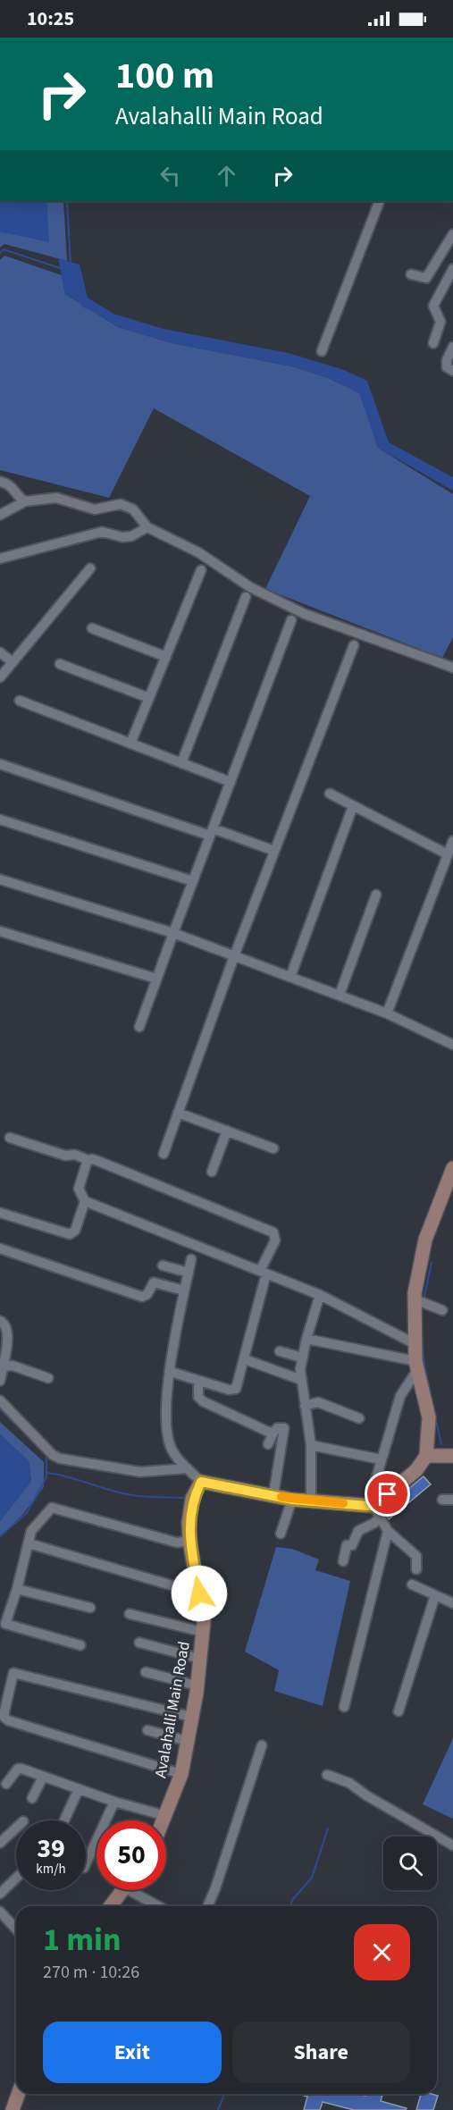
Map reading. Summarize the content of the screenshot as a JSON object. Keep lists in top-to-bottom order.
{
  "streets": {
    "main road": ["Avalahalli Main Road"]
  },
  "page": {
    "status": "10:25",
    "turn": ["100 m", "Avalahalli Main Road"],
    "speed": "39 km/h",
    "limit": "50",
    "heading": ["1 min", "270 m · 10:26"],
    "buttons": ["Exit", "Share"]
  }
}
